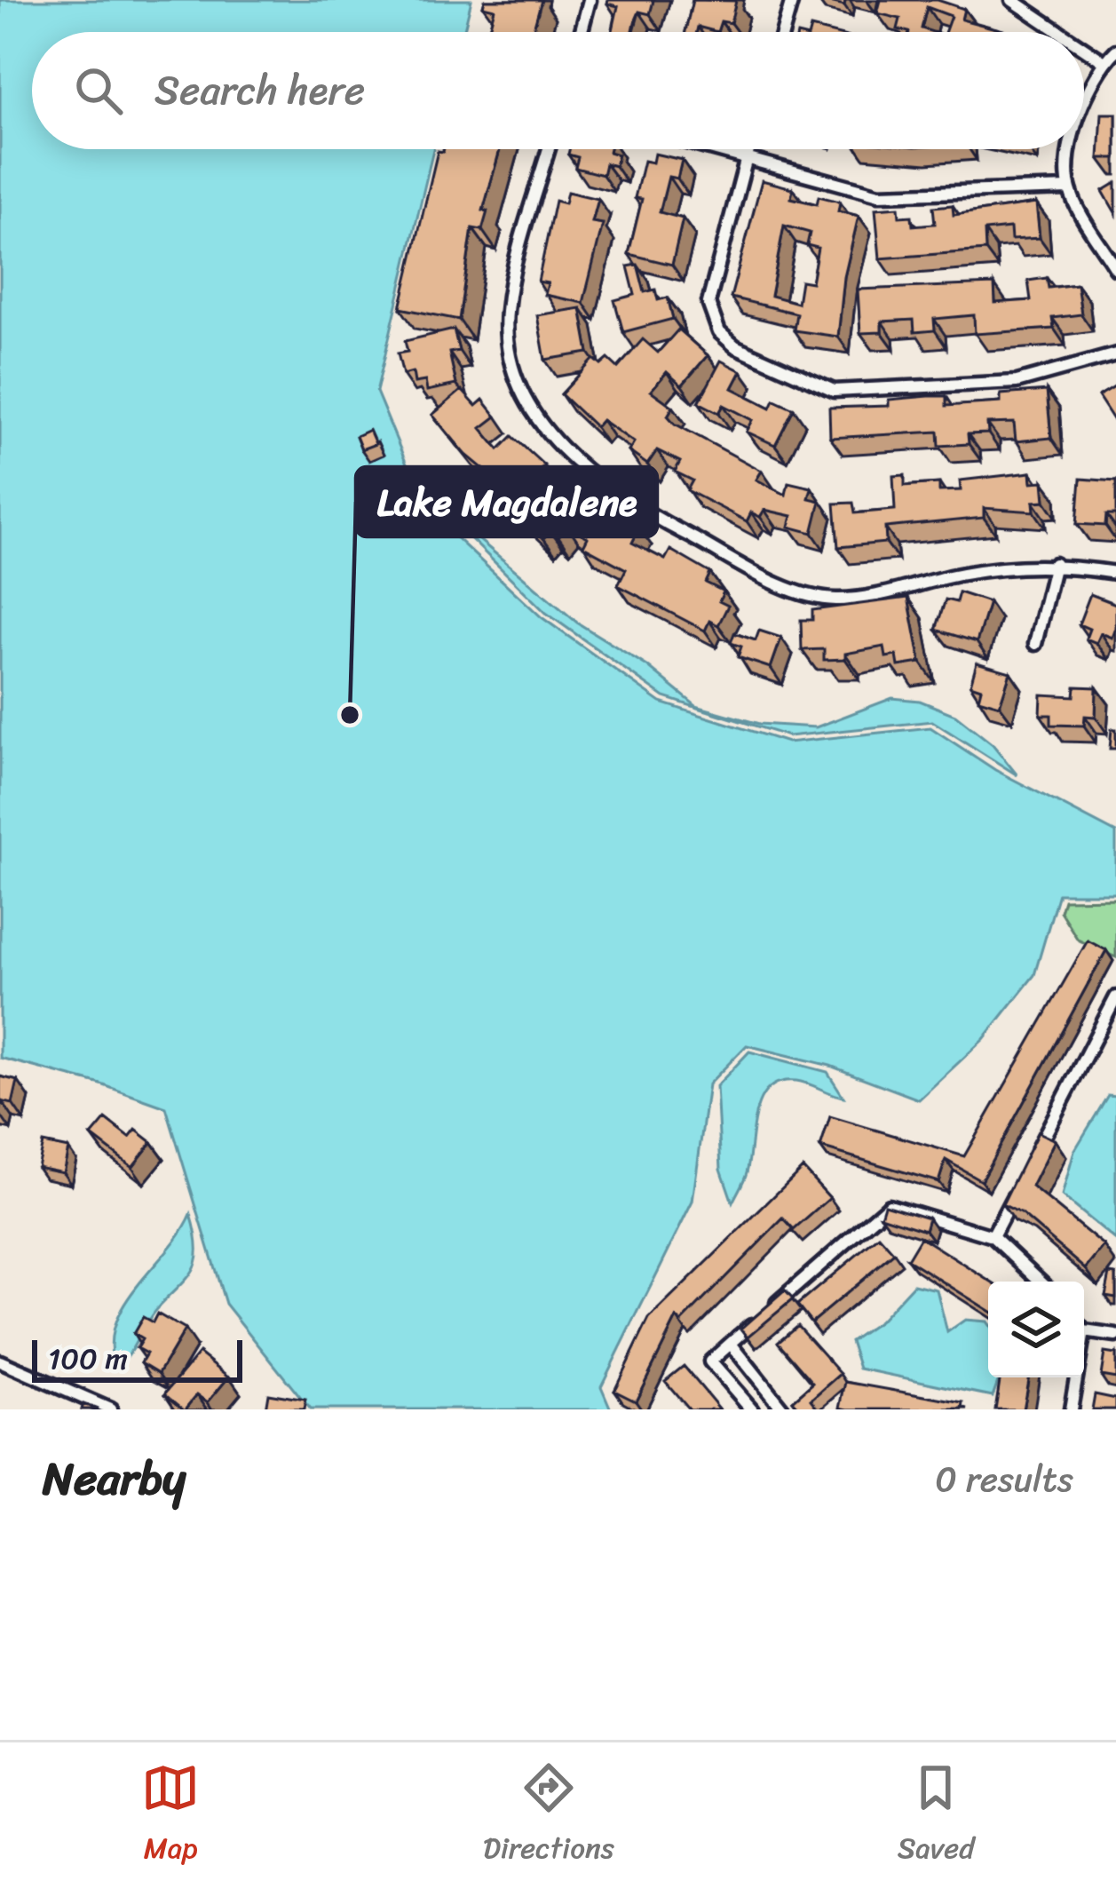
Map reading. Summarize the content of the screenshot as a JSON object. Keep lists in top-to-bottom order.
{
  "places": ["Lake Magdalene"],
  "scale_bar": "100 m",
  "page": {
    "search": "Search here",
    "scale": "100 m",
    "heading": ["Nearby", "0 results"],
    "nav": ["Map", "Directions", "Saved"]
  }
}
